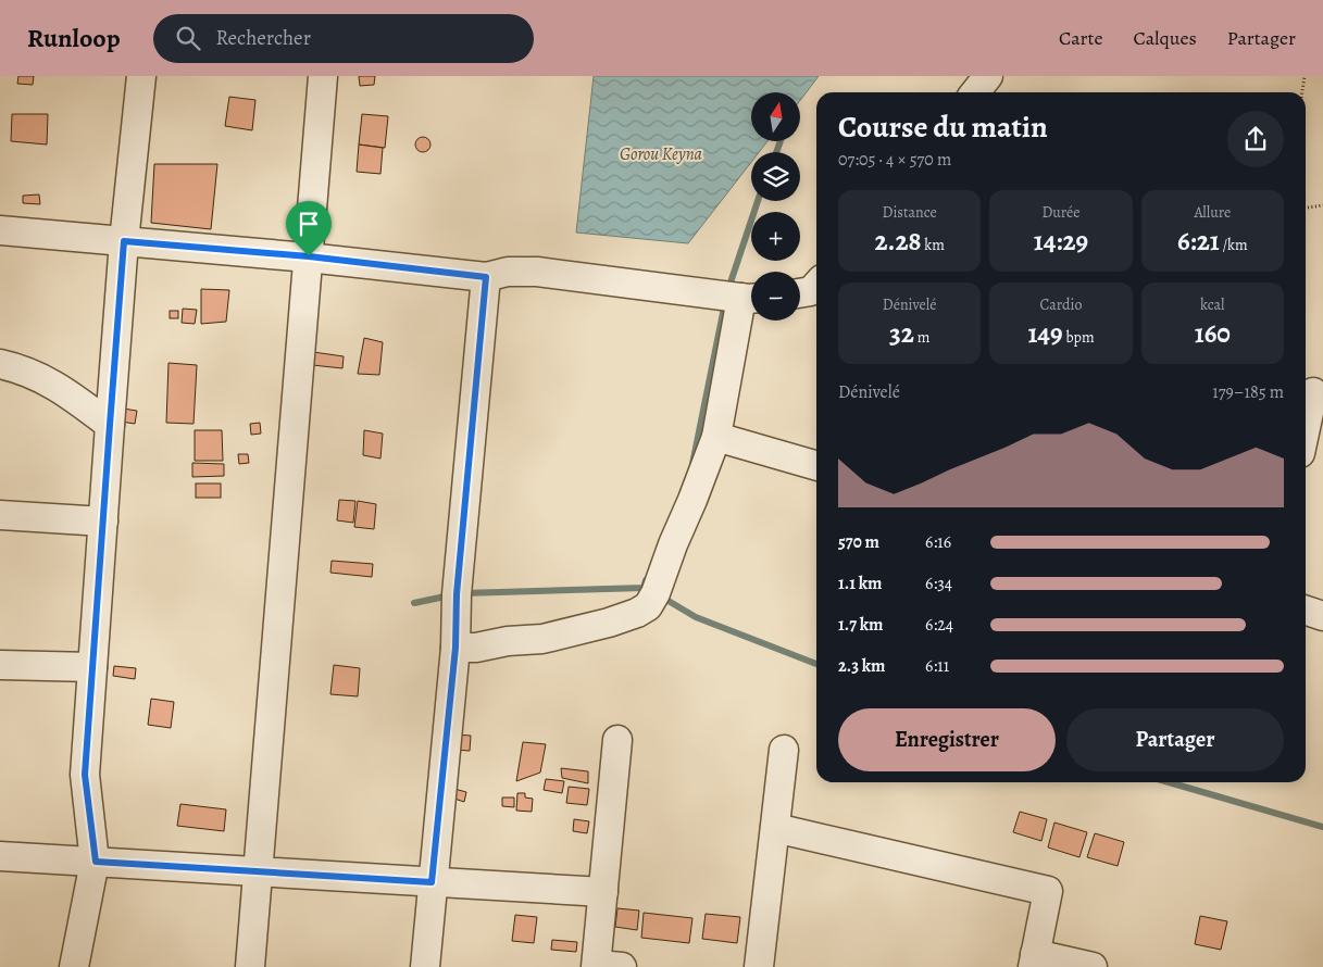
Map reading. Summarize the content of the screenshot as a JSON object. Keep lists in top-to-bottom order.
{
  "water": ["Gorou Keyna"],
  "north": "top",
  "page": {
    "header": "Runloop",
    "search": "Rechercher",
    "nav": ["Carte", "Calques", "Partager"],
    "map_buttons": ["+", "−"],
    "heading": ["Course du matin", "07:05 · 4 × 570 m"],
    "stats": [
      ["Distance", "2.28 km"],
      ["Durée", "14:29"],
      ["Allure", "6:21 /km"],
      ["Dénivelé", "32 m"],
      ["Cardio", "149 bpm"],
      ["kcal", "160"]
    ],
    "chart": ["Dénivelé", "179–185 m"],
    "list": [
      {
        "name": "570 m",
        "note": "6:16"
      },
      {
        "name": "1.1 km",
        "note": "6:34"
      },
      {
        "name": "1.7 km",
        "note": "6:24"
      },
      {
        "name": "2.3 km",
        "note": "6:11"
      }
    ],
    "buttons": ["Enregistrer", "Partager"]
  }
}
